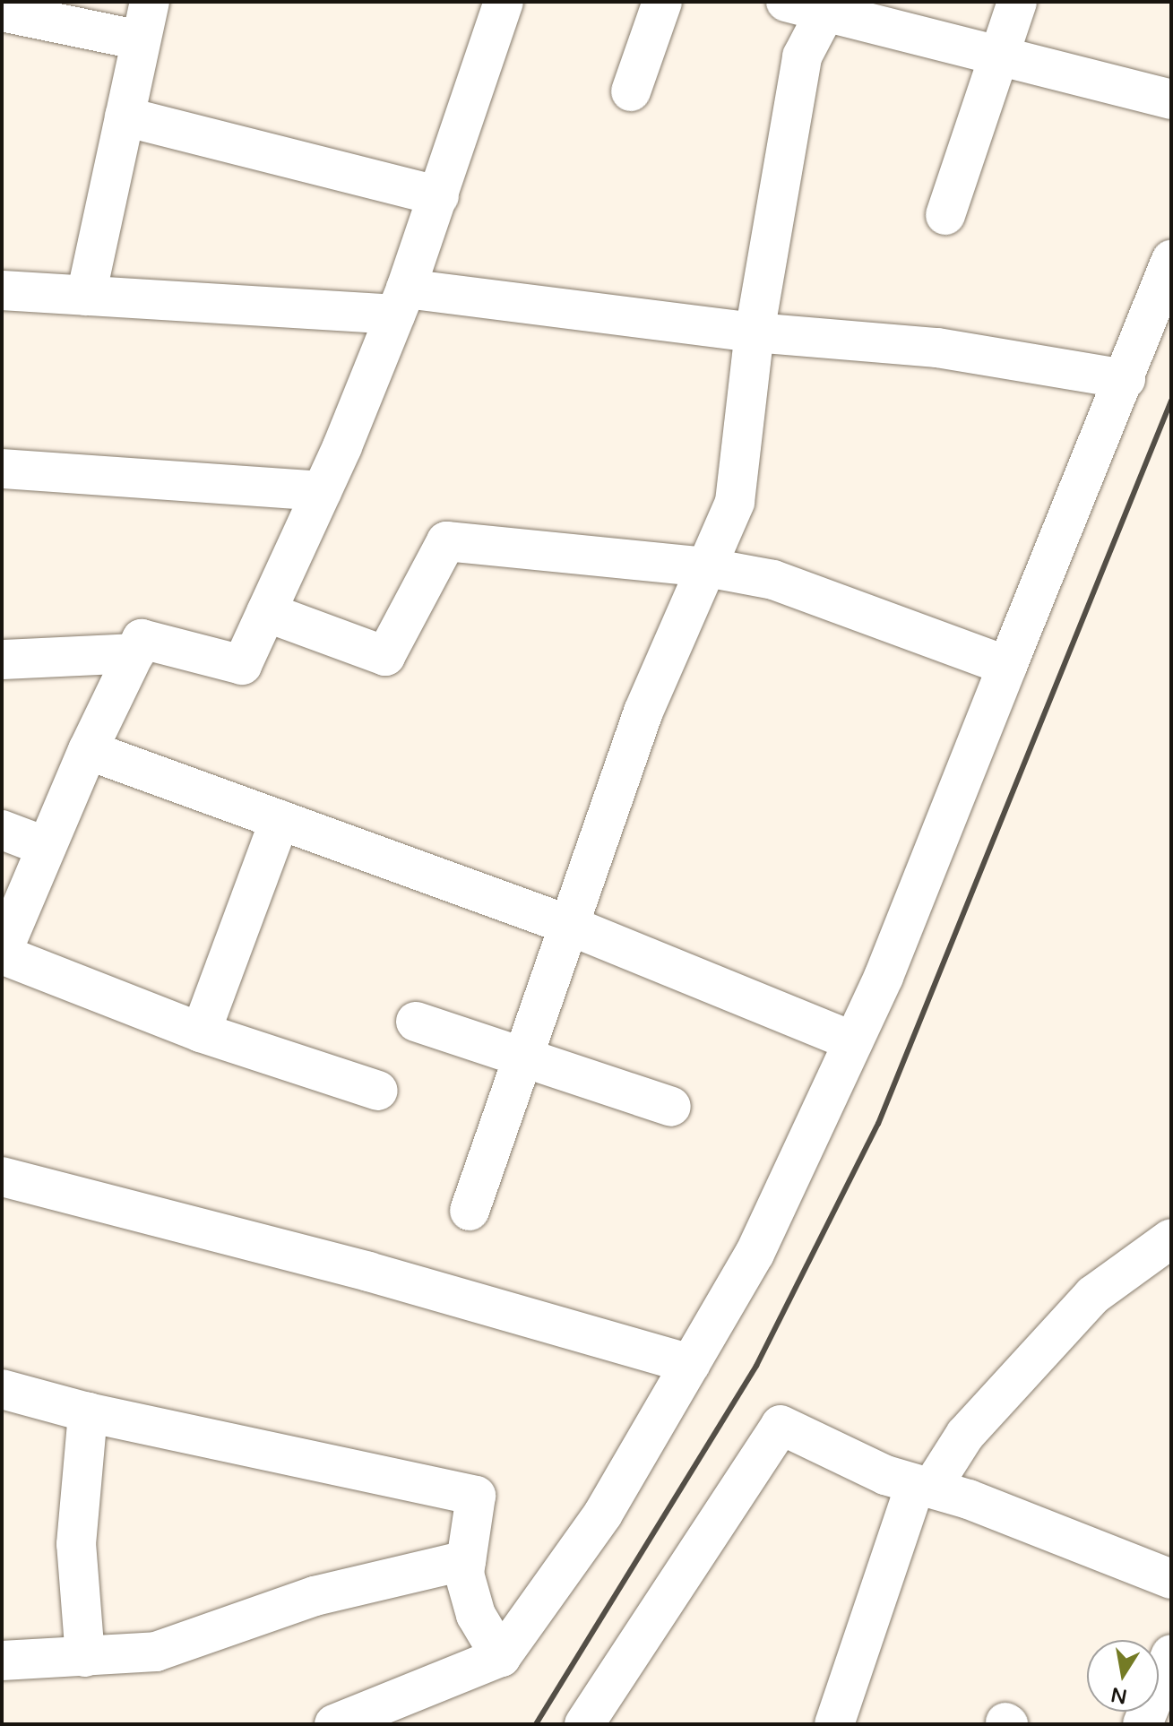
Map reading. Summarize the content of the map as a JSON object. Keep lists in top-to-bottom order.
{
  "north": "bottom"
}
